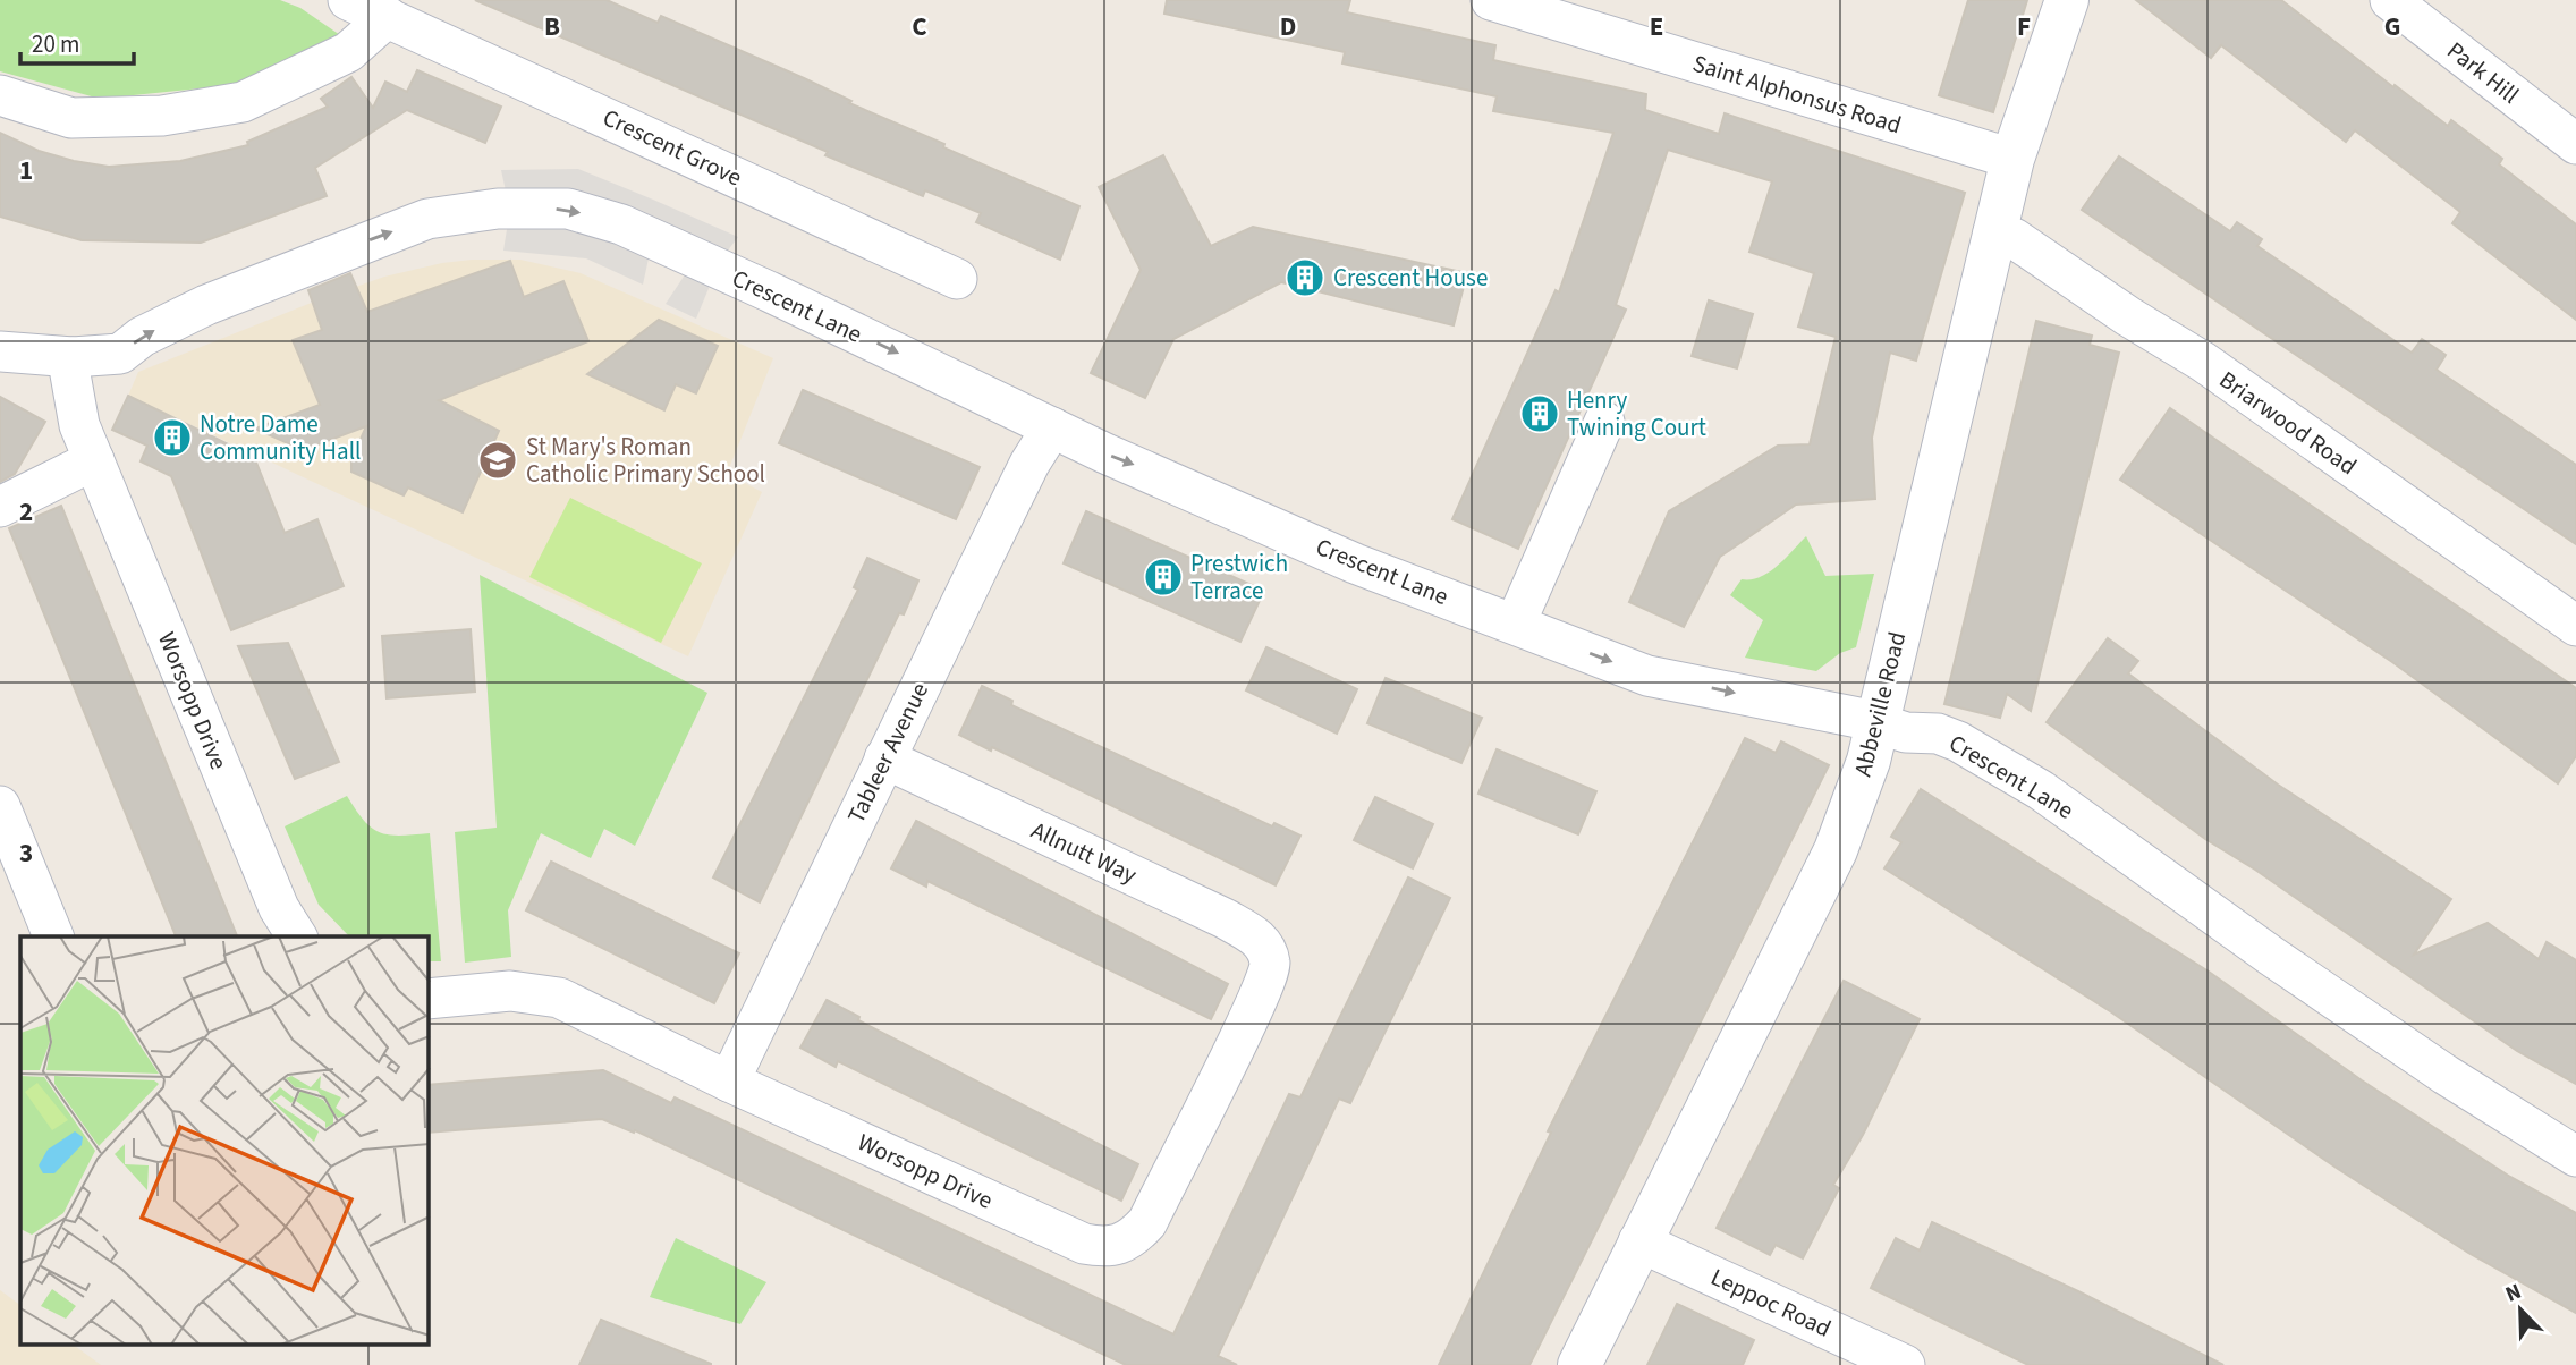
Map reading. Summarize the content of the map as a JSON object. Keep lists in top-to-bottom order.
{
  "streets": {
    "street": [
      "Park Hill",
      "Saint Alphonsus Road",
      "Crescent Grove",
      "Crescent Lane",
      "Briarwood Road",
      "Worsopp Drive",
      "Abbeville Road",
      "Tableer Avenue",
      "Allnutt Way",
      "Leppoc Road"
    ]
  },
  "crossings": [
    ["Saint Alphonsus Road", "Abbeville Road"],
    ["Crescent Lane", "Worsopp Drive"],
    ["Crescent Lane", "Abbeville Road"],
    ["Crescent Lane", "Tableer Avenue"],
    ["Briarwood Road", "Abbeville Road"],
    ["Worsopp Drive", "Tableer Avenue"],
    ["Worsopp Drive", "Allnutt Way"],
    ["Abbeville Road", "Leppoc Road"],
    ["Tableer Avenue", "Allnutt Way"]
  ],
  "one_way": ["Crescent Lane"],
  "places": {
    "building": [
      "Crescent House",
      "Henry Twining Court",
      "Notre Dame Community Hall",
      "Prestwich Terrace"
    ],
    "school or university": ["St Mary's Roman Catholic Primary School"]
  },
  "scale_bar": "20 m",
  "north": "top left",
  "grid": {
    "columns": [
      "B",
      "C",
      "D",
      "E",
      "F",
      "G"
    ],
    "rows": ["1", "2", "3"]
  }
}
